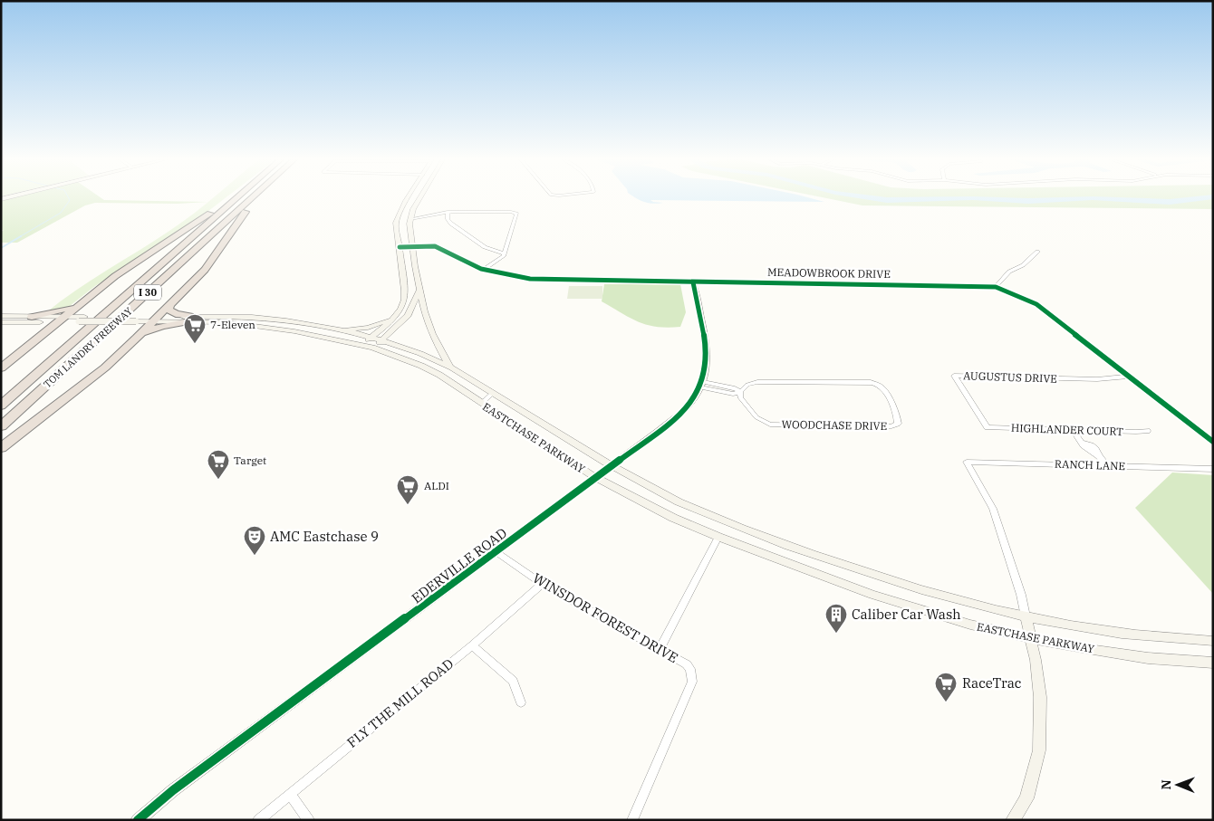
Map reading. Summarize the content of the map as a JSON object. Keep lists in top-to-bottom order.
{
  "streets": {
    "highway": ["I 30", "TOM LANDRY FREEWAY"],
    "main road": ["EASTCHASE PARKWAY", "EDERVILLE ROAD"],
    "street": [
      "MEADOWBROOK DRIVE",
      "AUGUSTUS DRIVE",
      "WOODCHASE DRIVE",
      "HIGHLANDER COURT",
      "RANCH LANE",
      "WINSDOR FOREST DRIVE",
      "FLY THE MILL ROAD"
    ]
  },
  "crossings": [
    ["MEADOWBROOK DRIVE", "AUGUSTUS DRIVE"],
    ["MEADOWBROOK DRIVE", "EDERVILLE ROAD"],
    ["AUGUSTUS DRIVE", "HIGHLANDER COURT"],
    ["EASTCHASE PARKWAY", "RANCH LANE"],
    ["EASTCHASE PARKWAY", "EDERVILLE ROAD"],
    ["EDERVILLE ROAD", "WINSDOR FOREST DRIVE"],
    ["WINSDOR FOREST DRIVE", "FLY THE MILL ROAD"]
  ],
  "places": {
    "supermarket": [
      "7-Eleven",
      "Target",
      "ALDI",
      "RaceTrac"
    ],
    "theatre": ["AMC Eastchase 9"],
    "building": ["Caliber Car Wash"]
  },
  "north": "left"
}
